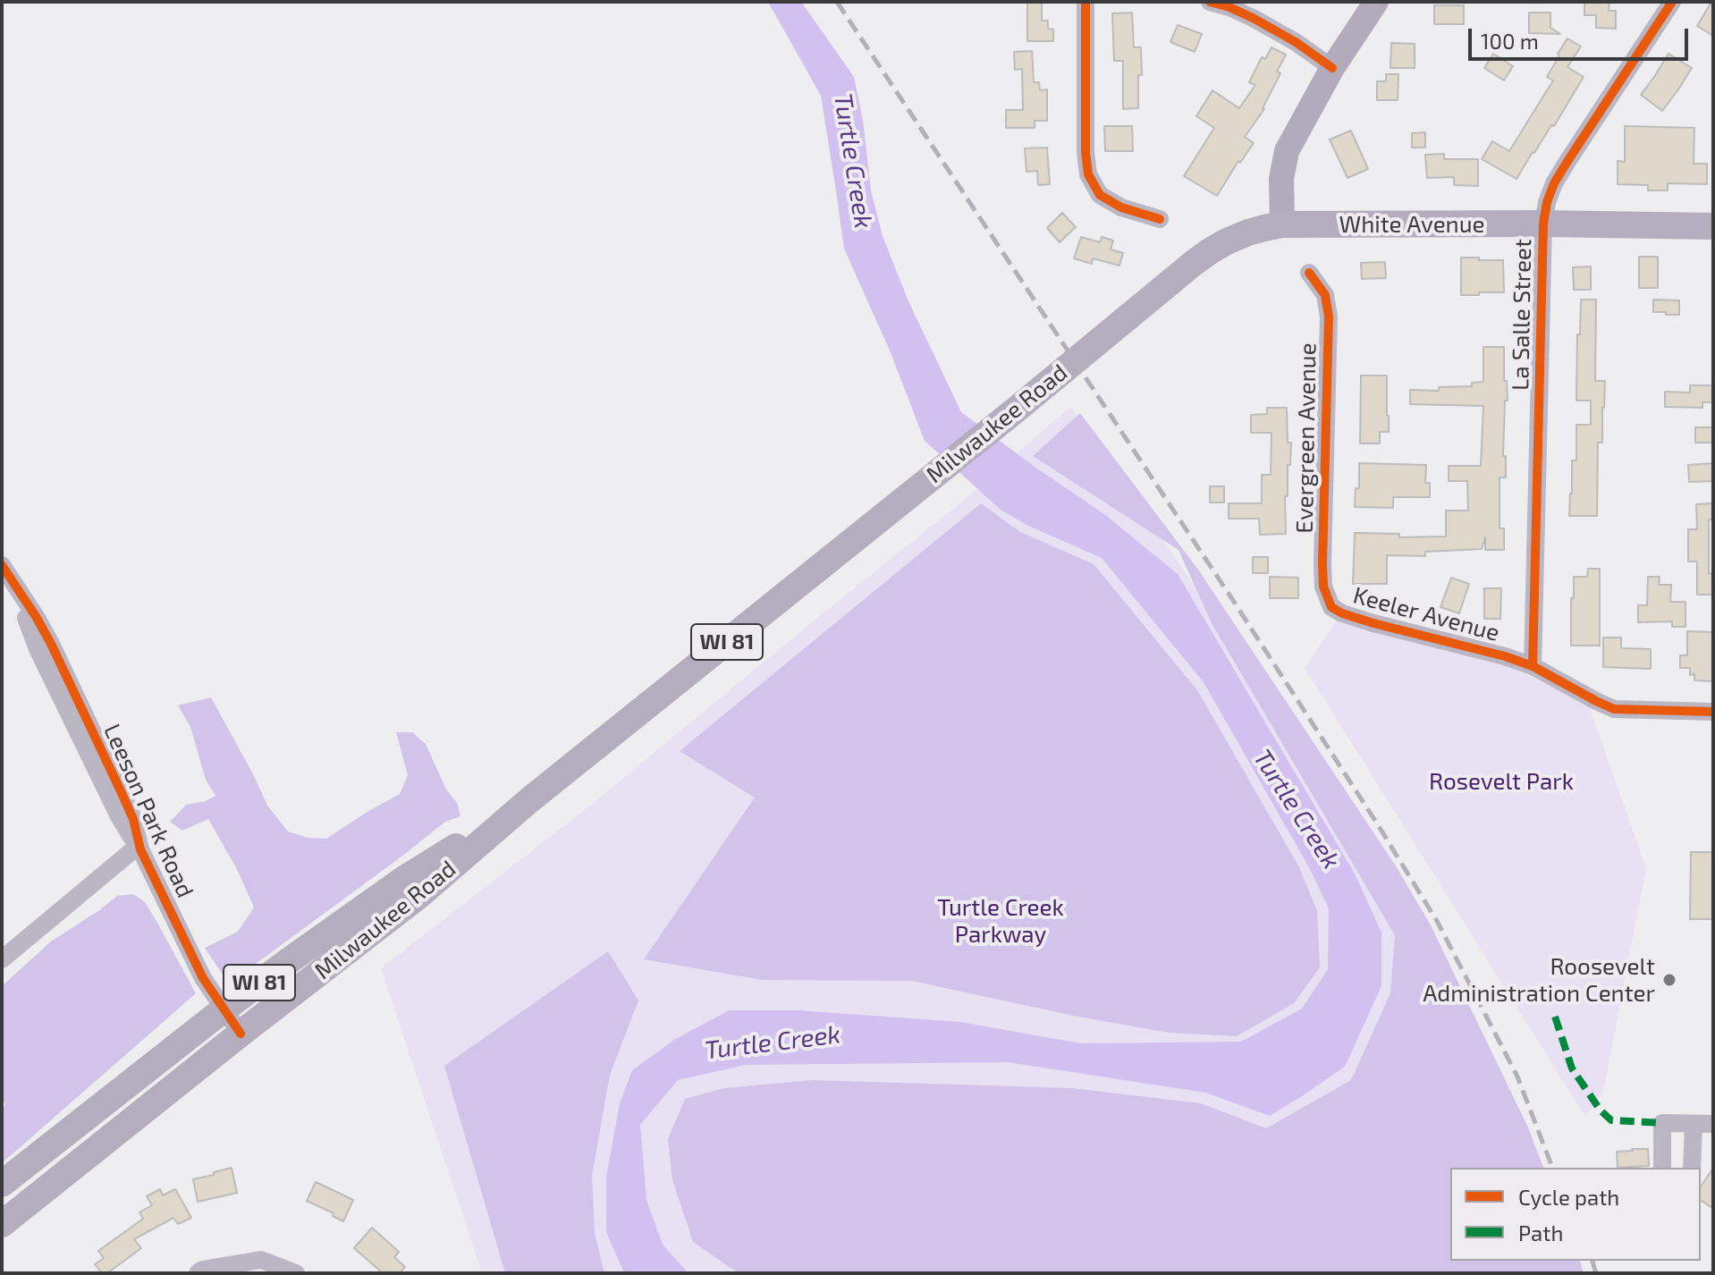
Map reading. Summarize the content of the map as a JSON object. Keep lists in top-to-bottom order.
{
  "streets": {
    "main road": ["White Avenue", "Milwaukee Road", "WI 81"],
    "street": [
      "La Salle Street",
      "Evergreen Avenue",
      "Keeler Avenue",
      "Leeson Park Road"
    ]
  },
  "crossings": [
    ["White Avenue", "La Salle Street"],
    ["White Avenue", "Milwaukee Road"],
    ["La Salle Street", "Keeler Avenue"],
    ["Milwaukee Road", "Leeson Park Road"],
    ["Evergreen Avenue", "Keeler Avenue"]
  ],
  "water": ["Turtle Creek"],
  "parks": ["Rosevelt Park", "Turtle Creek Parkway"],
  "places": ["Roosevelt Administration Center"],
  "legend": ["Cycle path", "Path"],
  "scale_bar": "100 m"
}
